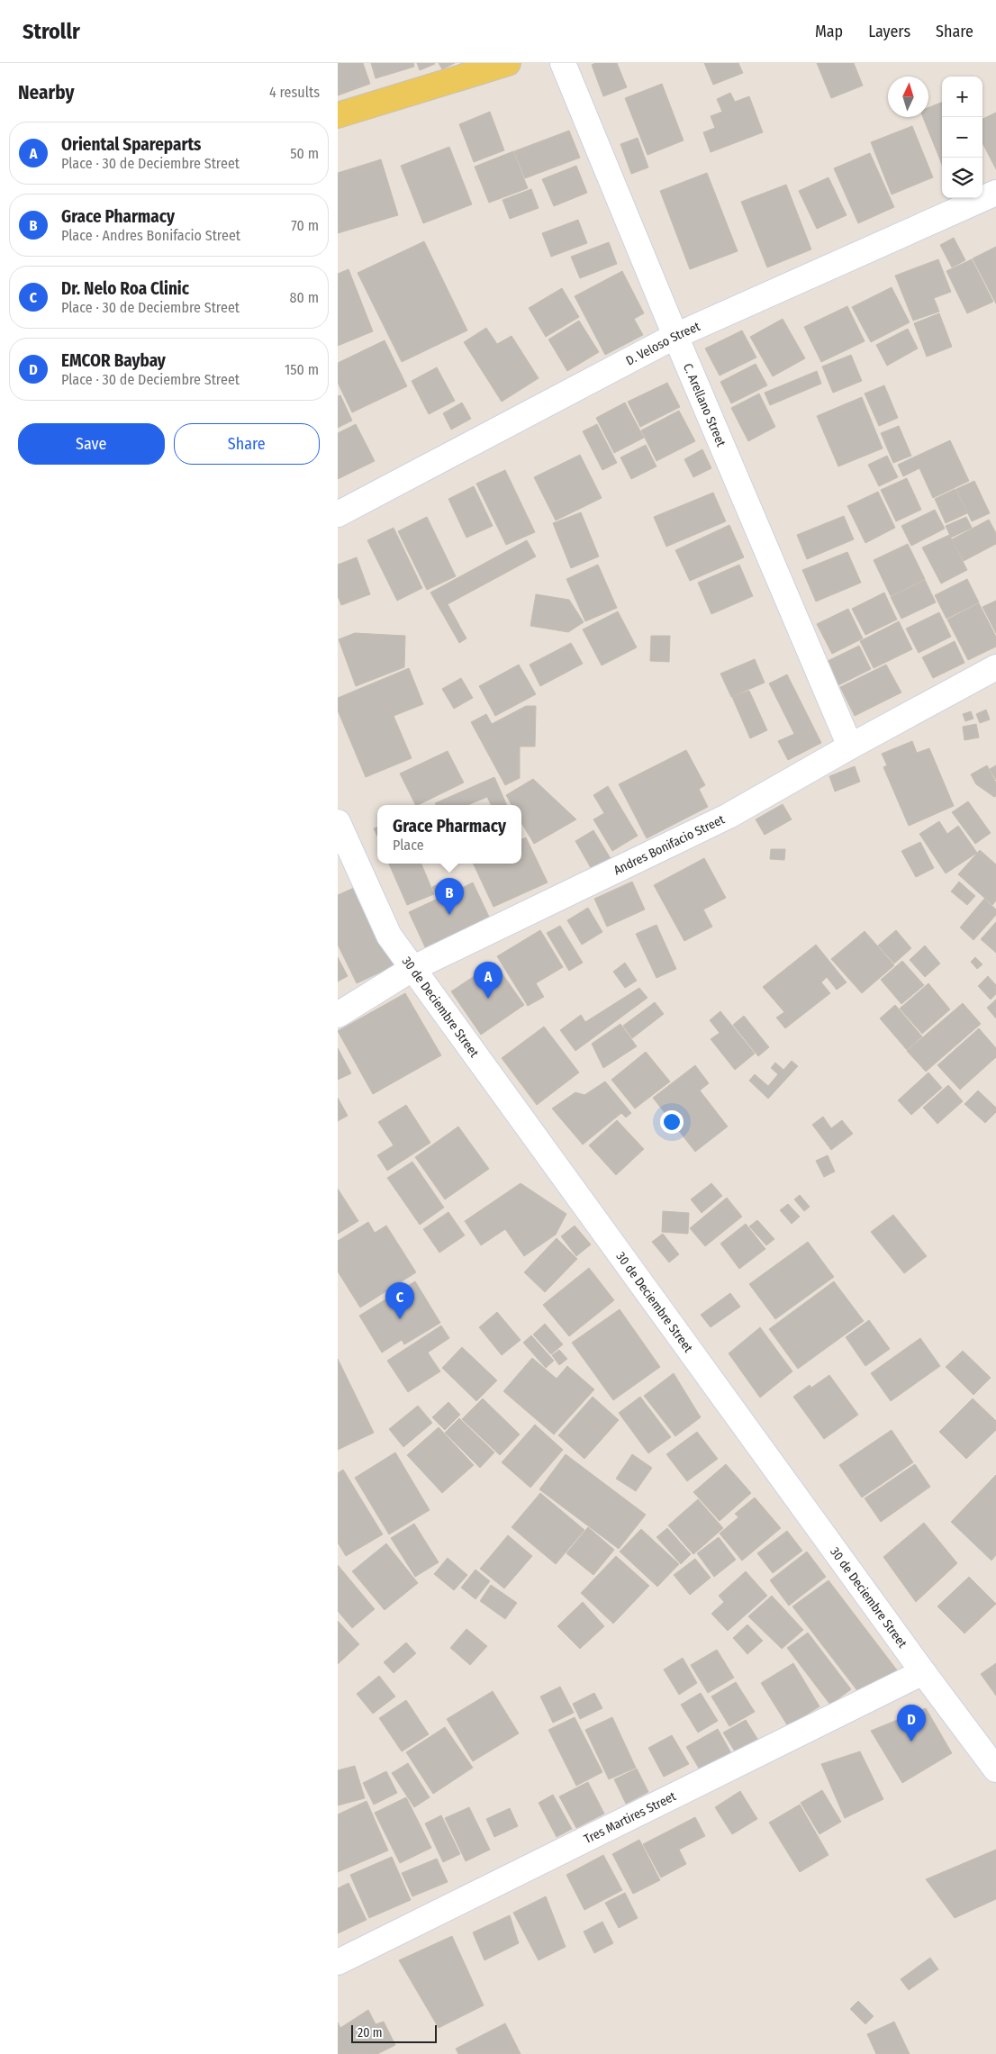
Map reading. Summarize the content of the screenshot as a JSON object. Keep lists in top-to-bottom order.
{
  "streets": {
    "street": [
      "D. Veloso Street",
      "C. Arellano Street",
      "Andres Bonifacio Street",
      "30 de Deciembre Street",
      "Tres Martires Street"
    ]
  },
  "crossings": [
    ["D. Veloso Street", "C. Arellano Street"],
    ["C. Arellano Street", "Andres Bonifacio Street"],
    ["Andres Bonifacio Street", "30 de Deciembre Street"],
    ["30 de Deciembre Street", "Tres Martires Street"]
  ],
  "scale_bar": "20 m",
  "north": "top",
  "page": {
    "header": "Strollr",
    "nav": ["Map", "Layers", "Share"],
    "heading": ["Nearby", "4 results"],
    "map_buttons": ["+", "−"],
    "list": [
      {
        "mark": "A",
        "name": "Oriental Spareparts",
        "note": "Place · 30 de Deciembre Street",
        "value": "50 m"
      },
      {
        "mark": "B",
        "name": "Grace Pharmacy",
        "note": "Place · Andres Bonifacio Street",
        "value": "70 m"
      },
      {
        "mark": "C",
        "name": "Dr. Nelo Roa Clinic",
        "note": "Place · 30 de Deciembre Street",
        "value": "80 m"
      },
      {
        "mark": "D",
        "name": "EMCOR Baybay",
        "note": "Place · 30 de Deciembre Street",
        "value": "150 m"
      }
    ],
    "buttons": ["Save", "Share"],
    "popup": ["Grace Pharmacy", "Place"],
    "pins": [
      "B",
      "A",
      "C",
      "D"
    ],
    "scale": "20 m"
  }
}
